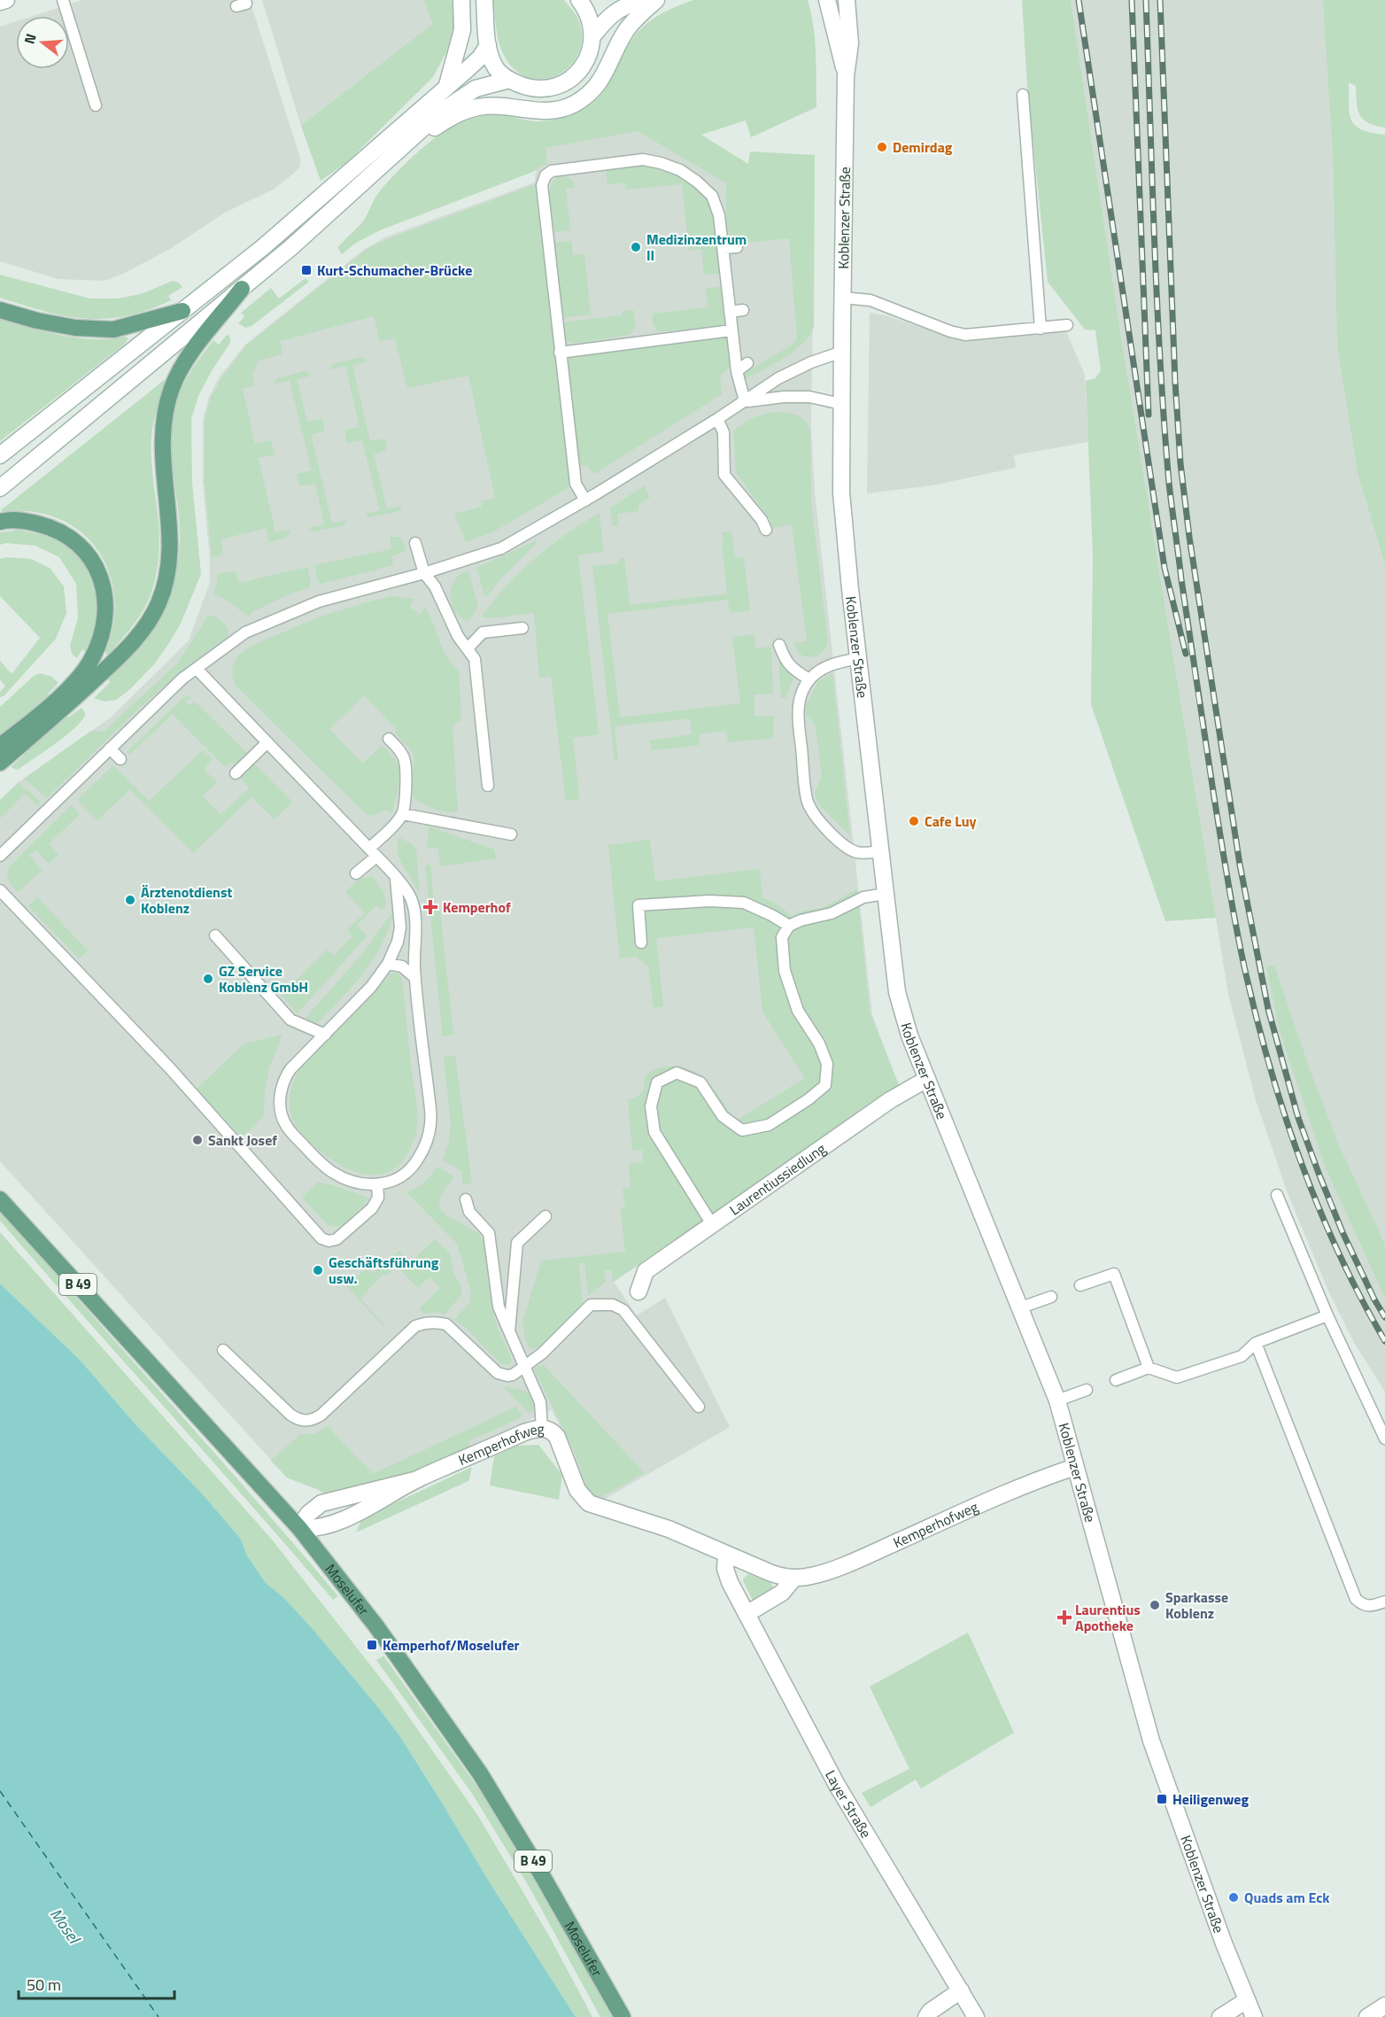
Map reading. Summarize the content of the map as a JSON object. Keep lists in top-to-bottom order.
{
  "streets": {
    "main road": ["B 49", "Moselufer"],
    "street": [
      "Koblenzer Straße",
      "Laurentiussiedlung",
      "Kemperhofweg",
      "Layer Straße"
    ]
  },
  "crossings": [
    ["Koblenzer Straße", "Laurentiussiedlung"],
    ["Koblenzer Straße", "Kemperhofweg"],
    ["B 49", "Moselufer"],
    ["Kemperhofweg", "Moselufer"]
  ],
  "water": ["Mosel"],
  "places": {
    "other": [
      "Demirdag",
      "Medizinzentrum II",
      "Cafe Luy",
      "Ärztenotdienst Koblenz",
      "GZ Service Koblenz GmbH",
      "Sankt Josef",
      "Geschäftsführung usw.",
      "Sparkasse Koblenz",
      "Quads am Eck"
    ],
    "transit": ["Kurt-Schumacher-Brücke", "Kemperhof/Moselufer", "Heiligenweg"],
    "health": ["Kemperhof", "Laurentius Apotheke"]
  },
  "scale_bar": "50 m",
  "north": "left"
}
